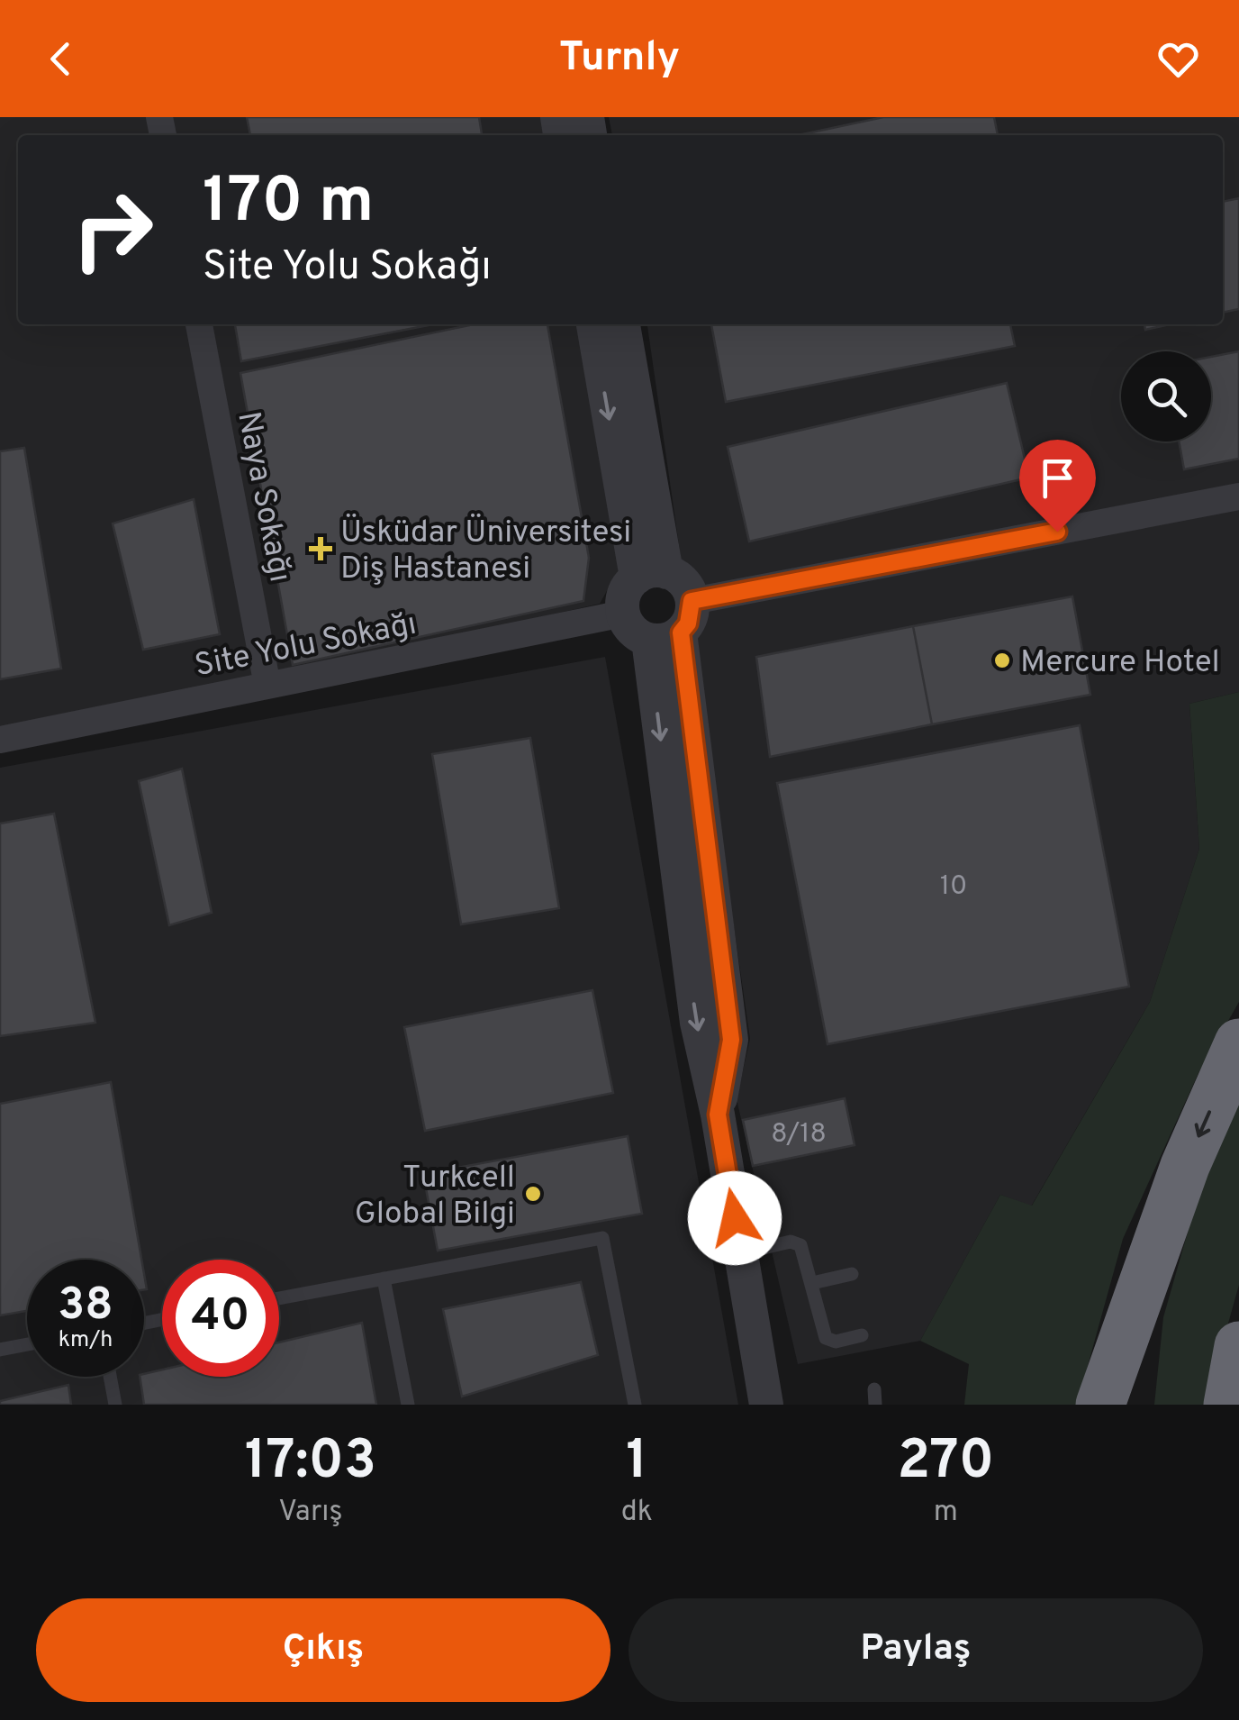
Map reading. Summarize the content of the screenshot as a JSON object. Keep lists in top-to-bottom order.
{
  "streets": {
    "street": ["Naya Sokağı", "Site Yolu Sokağı"]
  },
  "crossings": [
    ["Naya Sokağı", "Site Yolu Sokağı"]
  ],
  "places": {
    "health": ["Üsküdar Üniversitesi Diş Hastanesi"],
    "other": ["Mercure Hotel", "Turkcell Global Bilgi"]
  },
  "house_numbers": ["10", "8/18"],
  "page": {
    "header": "Turnly",
    "turn": ["170 m", "Site Yolu Sokağı"],
    "speed": "38 km/h",
    "limit": "40",
    "eta": [
      "17:03",
      "Varış",
      "1",
      "dk",
      "270",
      "m"
    ],
    "buttons": ["Çıkış", "Paylaş"]
  }
}
